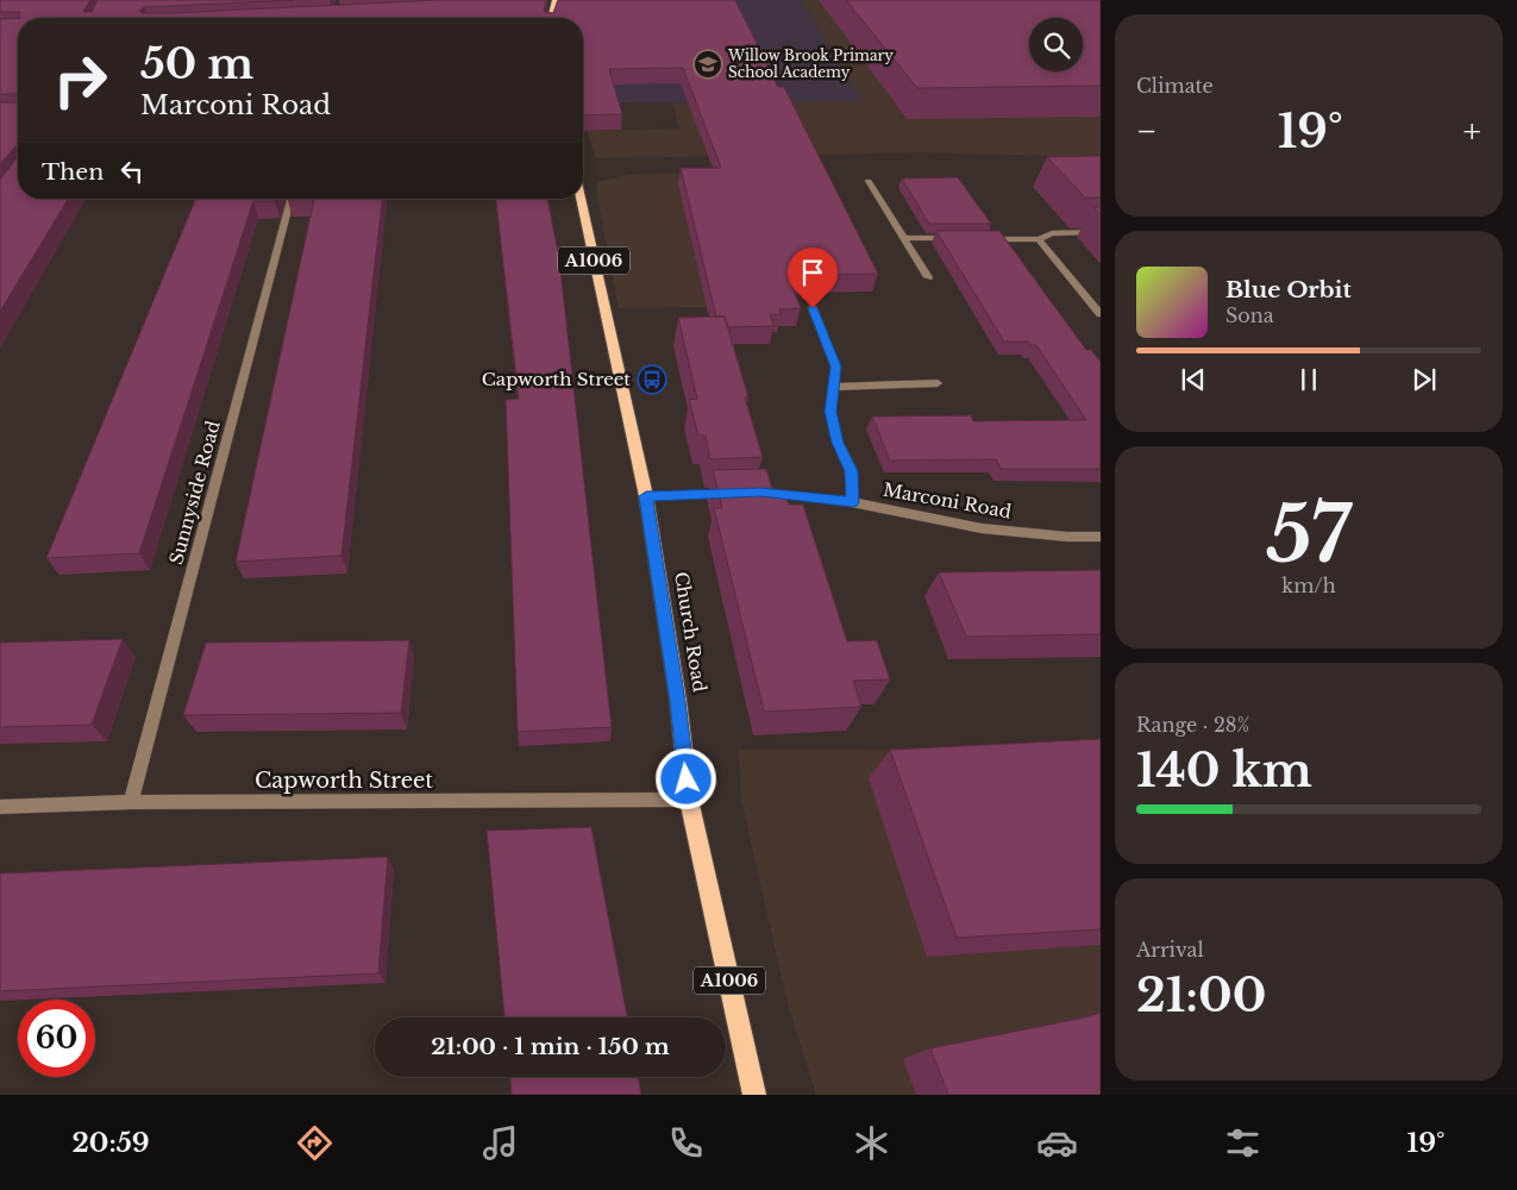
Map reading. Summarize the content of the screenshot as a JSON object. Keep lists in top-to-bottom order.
{
  "streets": {
    "main road": ["A1006", "Church Road"],
    "street": ["Sunnyside Road", "Marconi Road", "Capworth Street"]
  },
  "crossings": [
    ["Sunnyside Road", "Capworth Street"],
    ["Church Road", "Capworth Street"]
  ],
  "places": {
    "school or university": ["Willow Brook Primary School Academy"],
    "bus stop": ["Capworth Street"]
  },
  "page": {
    "tile": [
      "Climate",
      ["57", "km/h"],
      ["Range · 28%", "140 km"],
      ["Arrival", "21:00"]
    ],
    "turn": ["50 m", "Marconi Road"],
    "heat": ["−", "19°", "+"],
    "then": "Then",
    "song": ["Blue Orbit", "Sona"],
    "limit": "60",
    "trip": "21:00 · 1 min · 150 m",
    "tabs": ["20:59", "19°"]
  }
}
